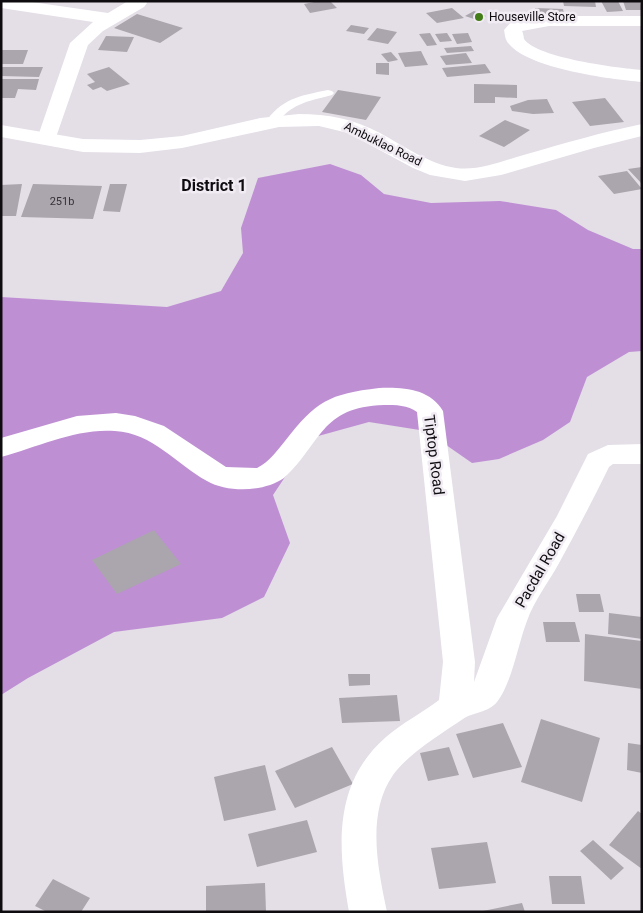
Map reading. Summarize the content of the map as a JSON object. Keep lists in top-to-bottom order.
{
  "streets": {
    "street": ["Ambuklao Road", "Tiptop Road", "Pacdal Road"]
  },
  "crossings": [
    ["Tiptop Road", "Pacdal Road"]
  ],
  "districts": ["District 1"],
  "places": ["Houseville Store"],
  "house_numbers": ["251b"]
}
